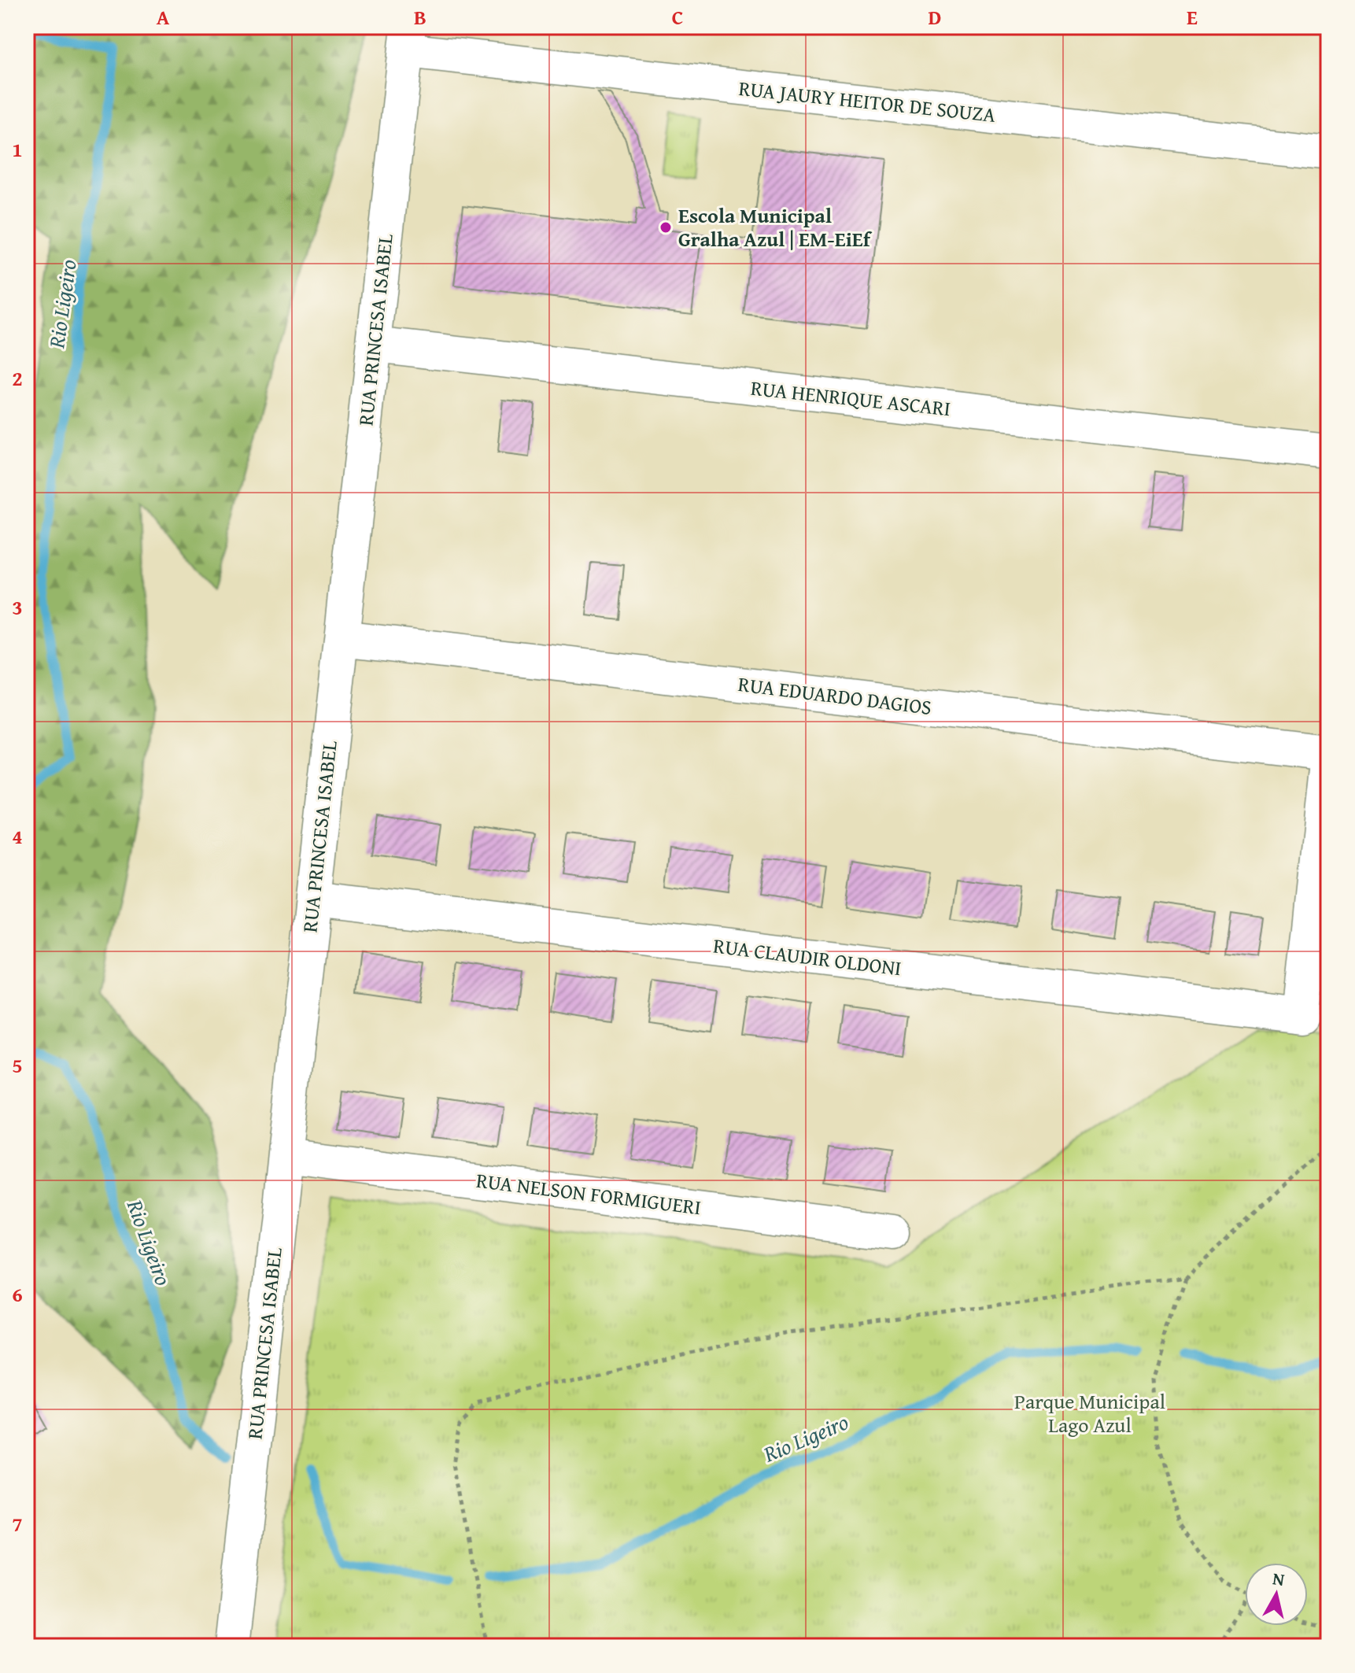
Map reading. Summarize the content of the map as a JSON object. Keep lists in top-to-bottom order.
{
  "streets": {
    "street": [
      "RUA JAURY HEITOR DE SOUZA",
      "RUA PRINCESA ISABEL",
      "RUA HENRIQUE ASCARI",
      "RUA EDUARDO DAGIOS",
      "RUA CLAUDIR OLDONI",
      "RUA NELSON FORMIGUERI"
    ]
  },
  "crossings": [
    ["RUA JAURY HEITOR DE SOUZA", "RUA PRINCESA ISABEL"],
    ["RUA PRINCESA ISABEL", "RUA HENRIQUE ASCARI"],
    ["RUA PRINCESA ISABEL", "RUA EDUARDO DAGIOS"],
    ["RUA PRINCESA ISABEL", "RUA CLAUDIR OLDONI"],
    ["RUA PRINCESA ISABEL", "RUA NELSON FORMIGUERI"]
  ],
  "water": ["Rio Ligeiro"],
  "parks": ["Parque Municipal Lago Azul"],
  "places": ["Escola Municipal Gralha Azul | EM-EiEf"],
  "north": "top",
  "grid": {
    "columns": [
      "A",
      "B",
      "C",
      "D",
      "E"
    ],
    "rows": [
      "1",
      "2",
      "3",
      "4",
      "5",
      "6",
      "7"
    ]
  }
}
